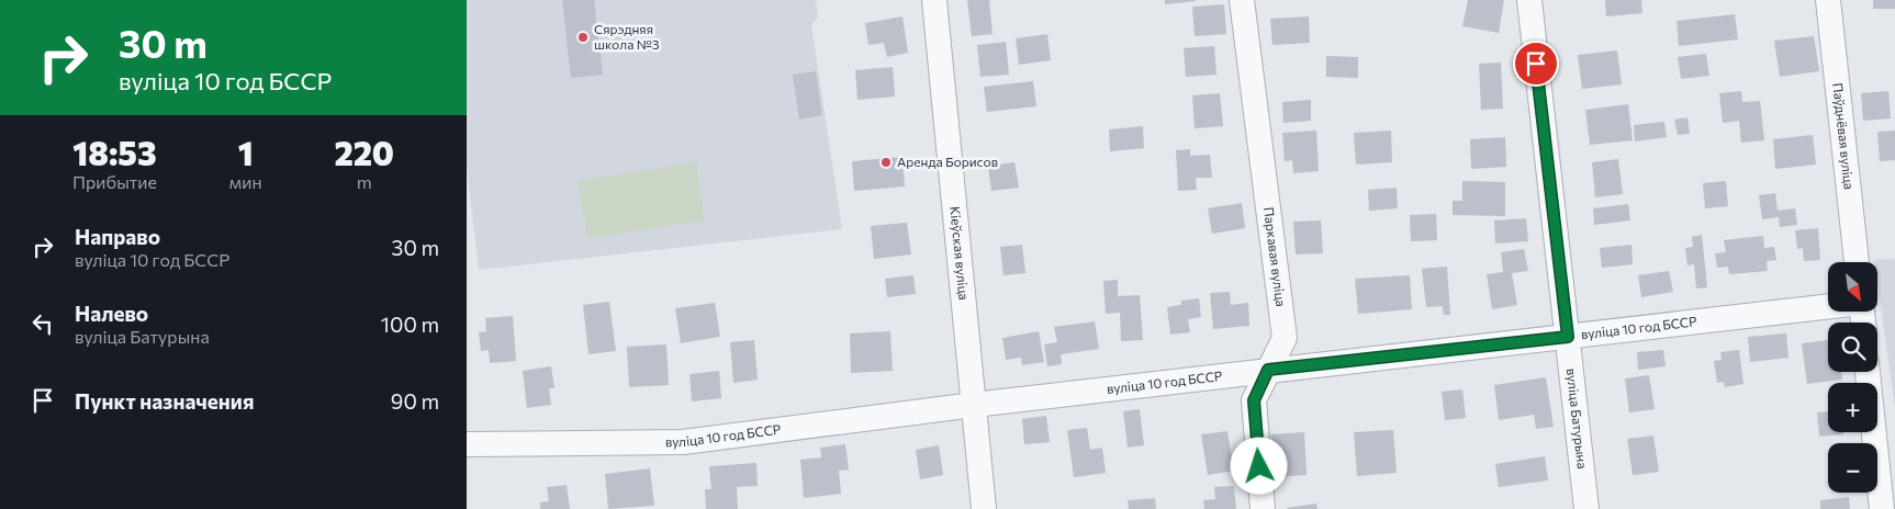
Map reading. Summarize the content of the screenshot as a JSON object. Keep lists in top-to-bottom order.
{
  "streets": {
    "street": [
      "Паўднёвая вуліца",
      "Кіеўская вуліца",
      "Паркавая вуліца",
      "вуліца 10 год БССР",
      "вуліца Батурына"
    ]
  },
  "crossings": [
    ["Кіеўская вуліца", "вуліца 10 год БССР"],
    ["Паркавая вуліца", "вуліца 10 год БССР"],
    ["вуліца 10 год БССР", "вуліца Батурына"]
  ],
  "places": ["Сярэдняя школа №3", "Аренда Борисов"],
  "north": "bottom right",
  "page": {
    "turn": ["30 m", "вуліца 10 год БССР"],
    "eta": [
      "18:53",
      "Прибытие",
      "1",
      "мин",
      "220",
      "m"
    ],
    "list": [
      {
        "name": "Направо",
        "note": "вуліца 10 год БССР",
        "value": "30 m"
      },
      {
        "name": "Налево",
        "note": "вуліца Батурына",
        "value": "100 m"
      },
      {
        "name": "Пункт назначения",
        "value": "90 m"
      }
    ],
    "map_buttons": ["+", "−"]
  }
}
